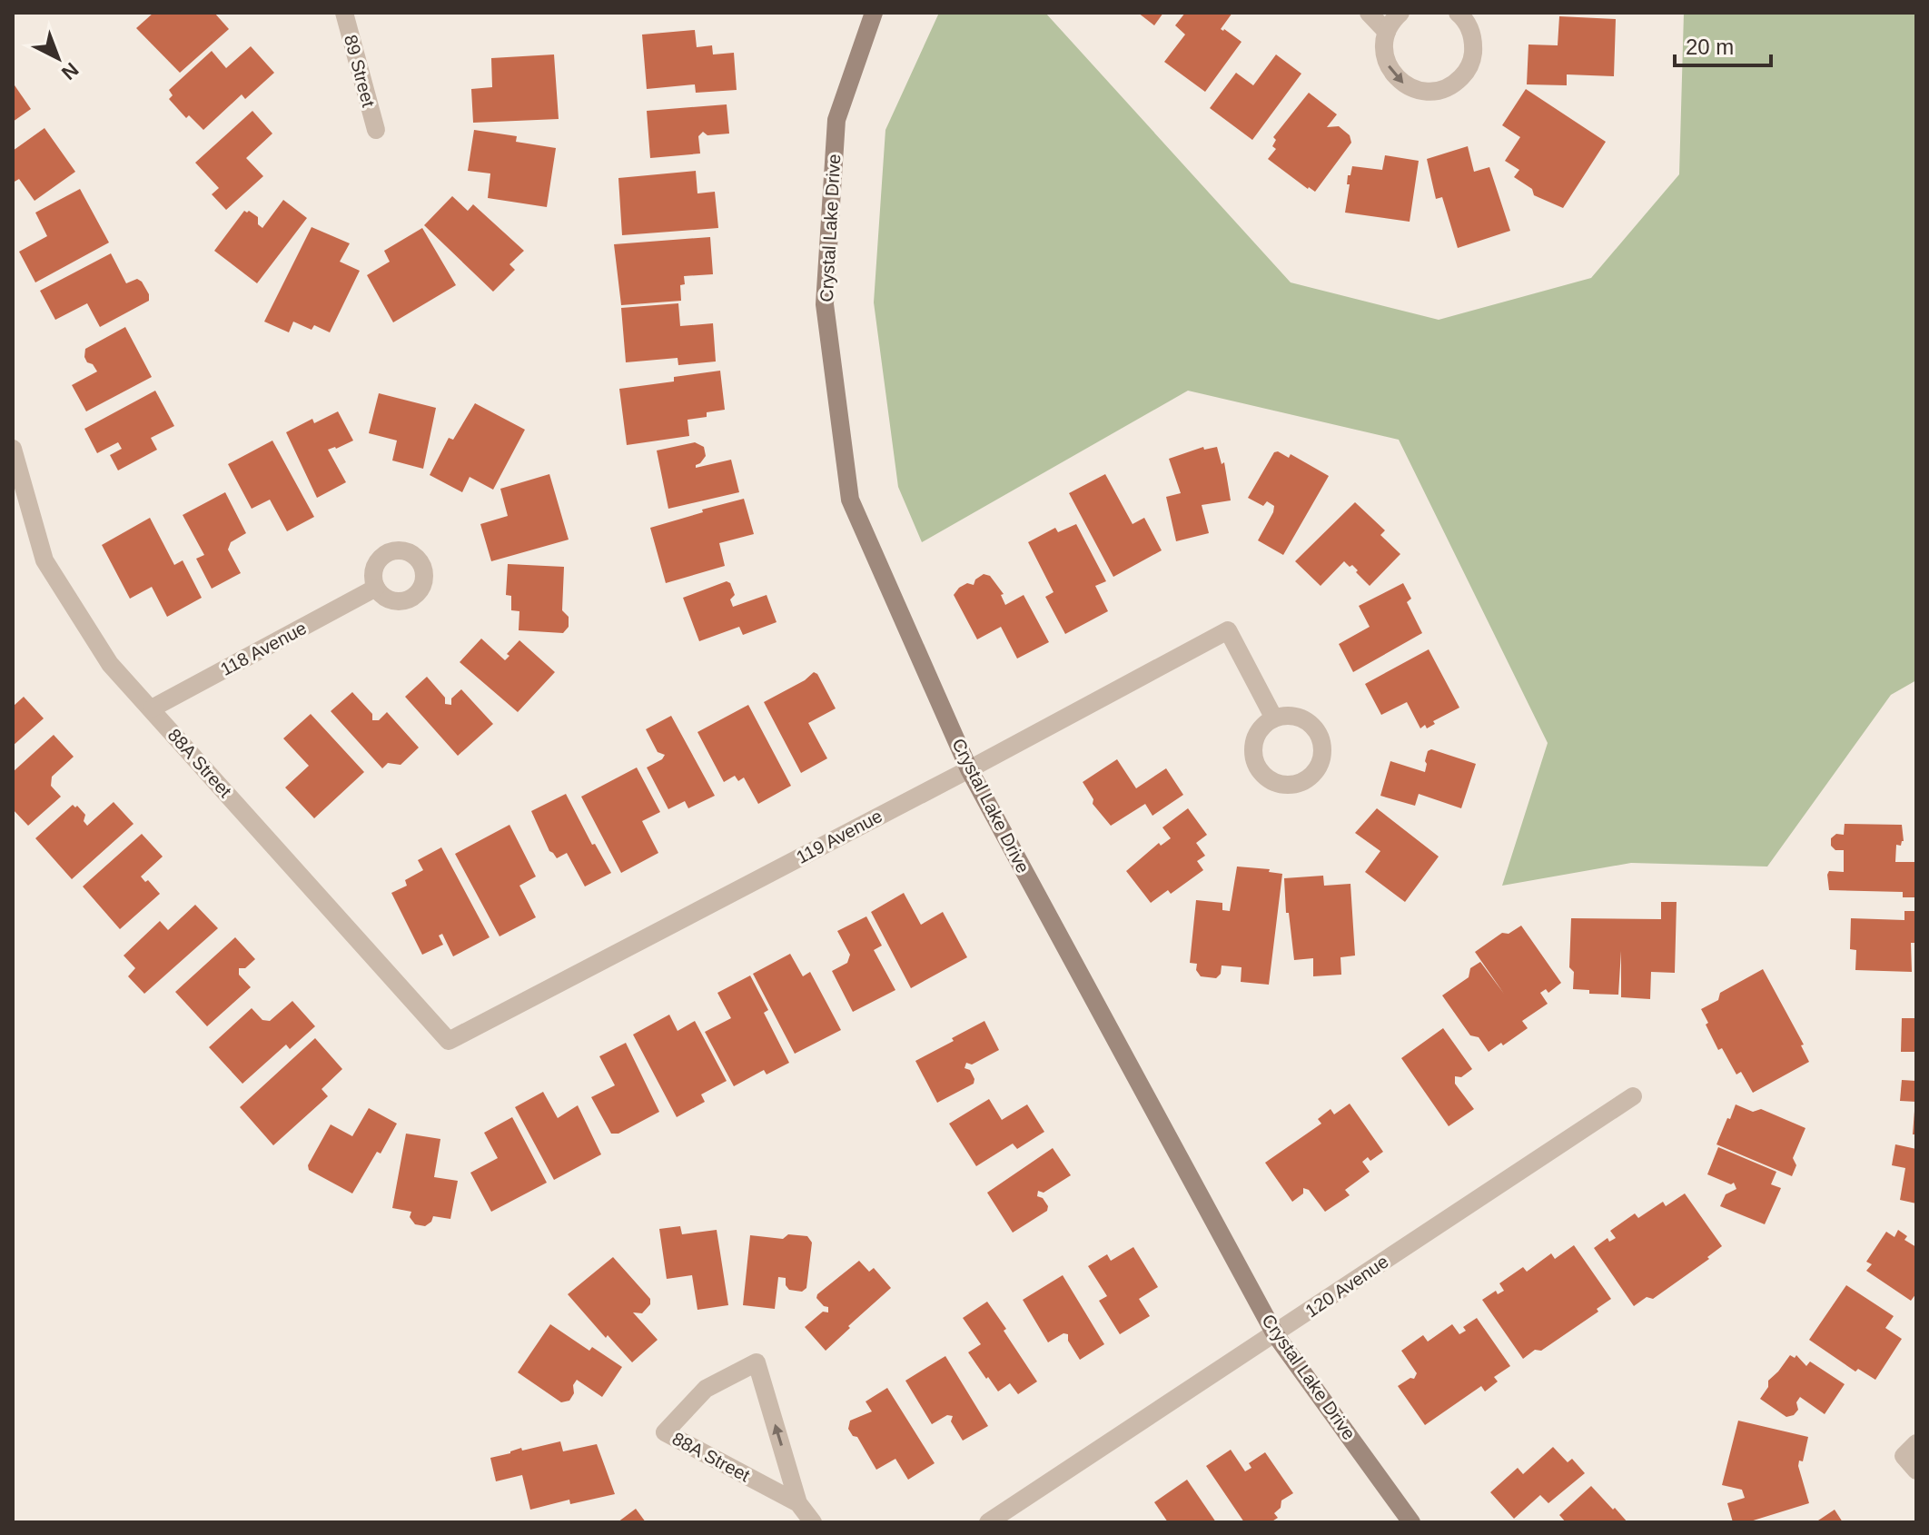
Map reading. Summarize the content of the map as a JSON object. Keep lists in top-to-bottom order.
{
  "streets": {
    "street": [
      "89 Street",
      "Crystal Lake Drive",
      "118 Avenue",
      "88A Street",
      "119 Avenue",
      "120 Avenue"
    ]
  },
  "crossings": [
    ["Crystal Lake Drive", "119 Avenue"],
    ["Crystal Lake Drive", "120 Avenue"],
    ["118 Avenue", "88A Street"],
    ["88A Street", "119 Avenue"]
  ],
  "scale_bar": "20 m",
  "north": "bottom right"
}
